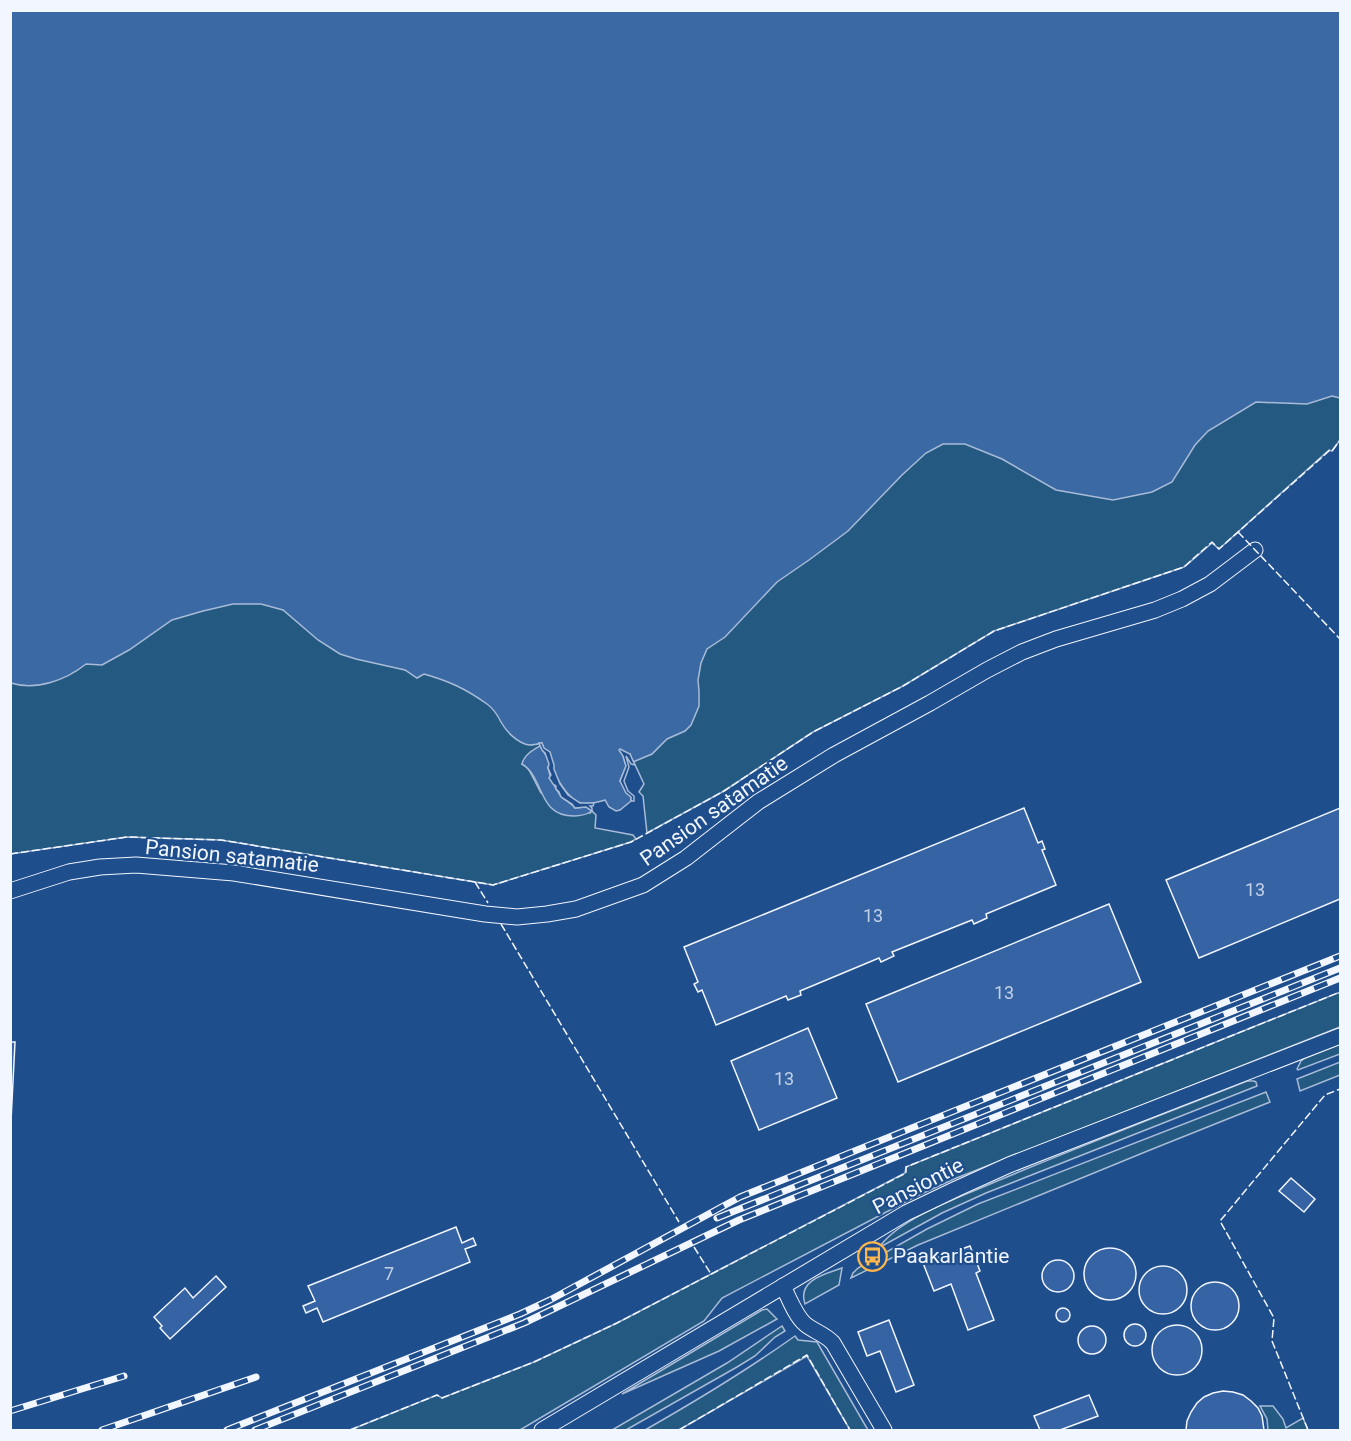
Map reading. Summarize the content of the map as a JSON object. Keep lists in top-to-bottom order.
{
  "streets": {
    "street": ["Pansion satamatie", "Pansiontie"]
  },
  "places": {
    "bus stop": ["Paakarlantie"]
  },
  "house_numbers": [
    "13",
    "13",
    "13",
    "13",
    "7"
  ]
}
